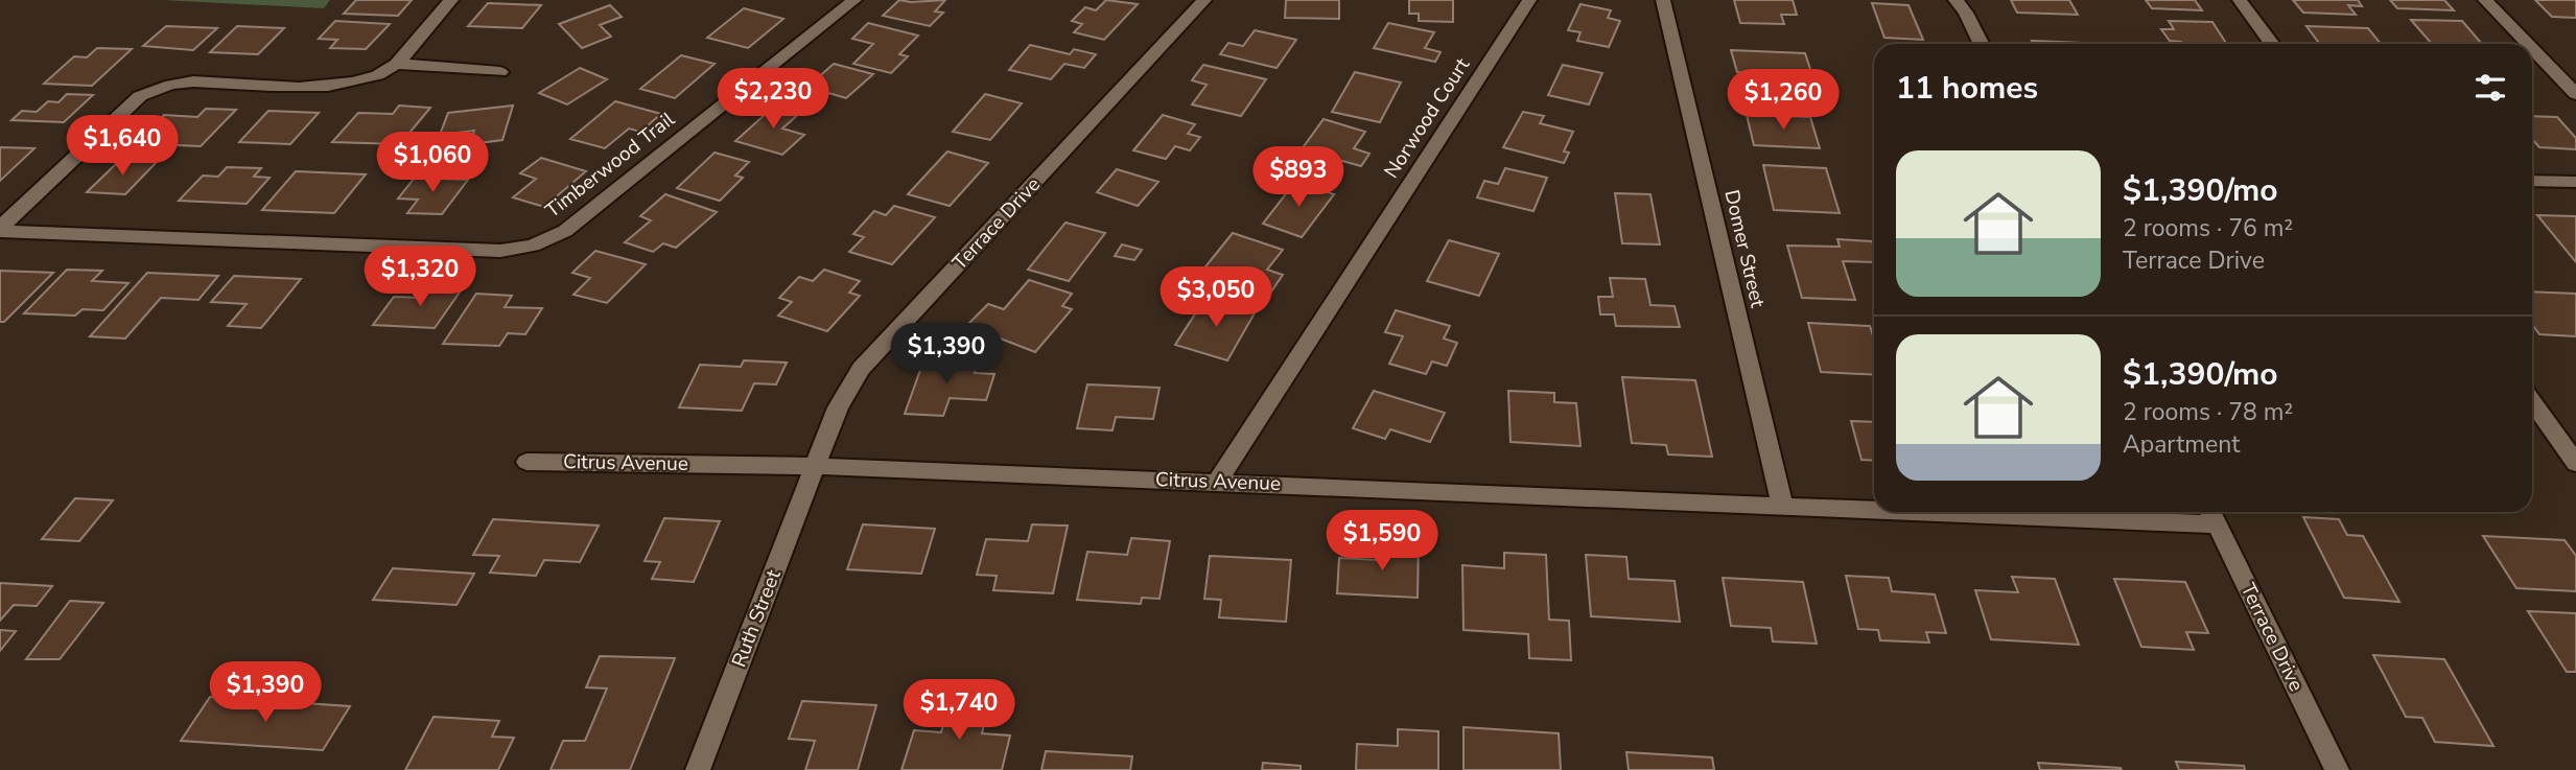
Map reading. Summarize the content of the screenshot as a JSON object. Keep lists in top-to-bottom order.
{
  "streets": {
    "street": [
      "Norwood Court",
      "Timberwood Trail",
      "Terrace Drive",
      "Domer Street",
      "Citrus Avenue",
      "Ruth Street"
    ]
  },
  "crossings": [
    ["Norwood Court", "Citrus Avenue"],
    ["Terrace Drive", "Citrus Avenue"],
    ["Terrace Drive", "Ruth Street"],
    ["Domer Street", "Citrus Avenue"],
    ["Citrus Avenue", "Ruth Street"]
  ],
  "page": {
    "heading": "11 homes",
    "price": [
      "$2,230",
      "$1,260",
      "$1,640",
      "$1,060",
      "$893",
      "$1,320",
      "$3,050",
      "$1,390",
      "$1,590",
      "$1,390",
      "$1,740"
    ],
    "list": [
      {
        "name": "$1,390/mo",
        "note": "2 rooms · 76 m² · Terrace Drive"
      },
      {
        "name": "$1,390/mo",
        "note": "2 rooms · 78 m² · Apartment"
      }
    ]
  }
}
